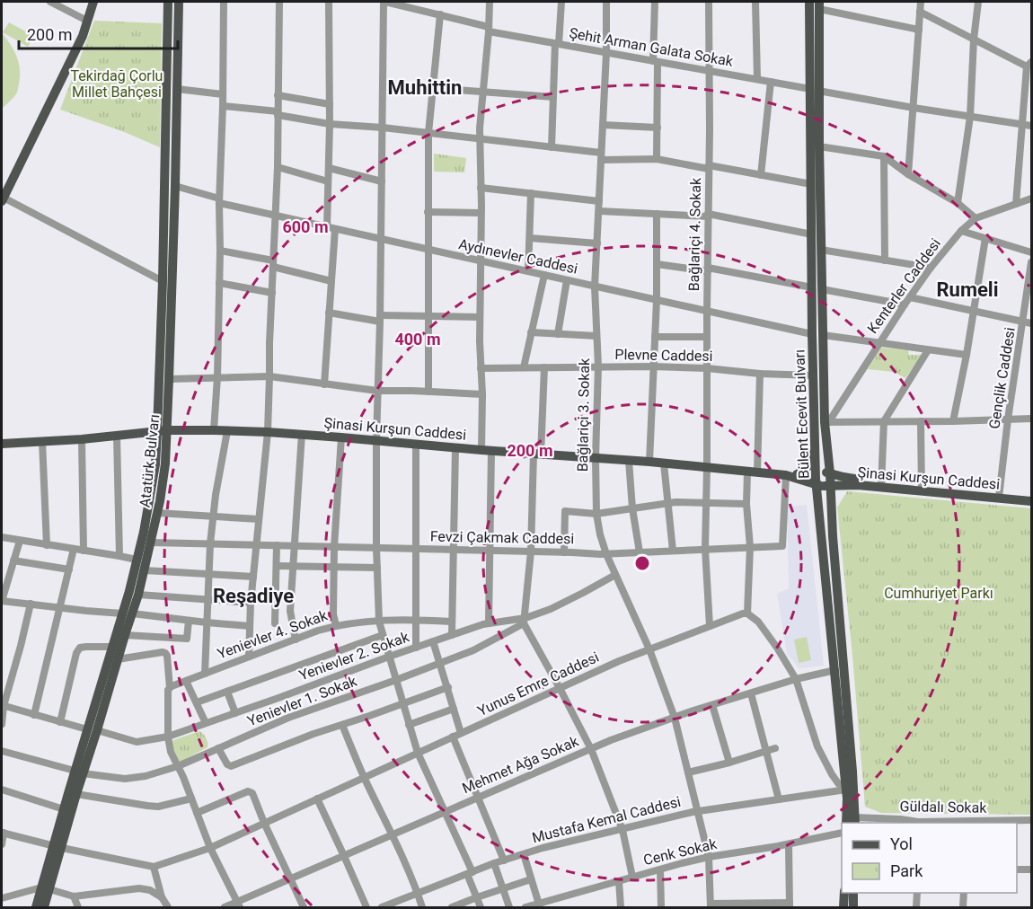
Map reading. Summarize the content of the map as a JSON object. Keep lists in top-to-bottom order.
{
  "streets": {
    "main road": ["Bülent Ecevit Bulvarı", "Şinasi Kurşun Caddesi", "Atatürk Bulvarı"],
    "street": [
      "Şehit Arman Galata Sokak",
      "Bağlariçi 4. Sokak",
      "Aydınevler Caddesi",
      "Kenterler Caddesi",
      "Plevne Caddesi",
      "Gençlik Caddesi",
      "Bağlariçi 3. Sokak",
      "Fevzi Çakmak Caddesi",
      "Yenievler 4. Sokak",
      "Yenievler 2. Sokak",
      "Yunus Emre Caddesi",
      "Yenievler 1. Sokak",
      "Mehmet Ağa Sokak",
      "Güldalı Sokak",
      "Mustafa Kemal Caddesi",
      "Cenk Sokak"
    ]
  },
  "crossings": [
    ["Şehit Arman Galata Sokak", "Bağlariçi 4. Sokak"],
    ["Şehit Arman Galata Sokak", "Bülent Ecevit Bulvarı"],
    ["Şehit Arman Galata Sokak", "Bağlariçi 3. Sokak"],
    ["Bağlariçi 4. Sokak", "Aydınevler Caddesi"],
    ["Bağlariçi 4. Sokak", "Plevne Caddesi"],
    ["Bağlariçi 4. Sokak", "Şinasi Kurşun Caddesi"],
    ["Bağlariçi 4. Sokak", "Fevzi Çakmak Caddesi"],
    ["Bağlariçi 4. Sokak", "Yunus Emre Caddesi"],
    ["Aydınevler Caddesi", "Kenterler Caddesi"],
    ["Aydınevler Caddesi", "Bülent Ecevit Bulvarı"],
    ["Aydınevler Caddesi", "Bağlariçi 3. Sokak"],
    ["Aydınevler Caddesi", "Atatürk Bulvarı"],
    ["Kenterler Caddesi", "Bülent Ecevit Bulvarı"],
    ["Plevne Caddesi", "Bülent Ecevit Bulvarı"],
    ["Plevne Caddesi", "Bağlariçi 3. Sokak"],
    ["Gençlik Caddesi", "Şinasi Kurşun Caddesi"],
    ["Bülent Ecevit Bulvarı", "Şinasi Kurşun Caddesi"],
    ["Bülent Ecevit Bulvarı", "Mehmet Ağa Sokak"],
    ["Bülent Ecevit Bulvarı", "Mustafa Kemal Caddesi"],
    ["Bağlariçi 3. Sokak", "Şinasi Kurşun Caddesi"],
    ["Bağlariçi 3. Sokak", "Fevzi Çakmak Caddesi"],
    ["Bağlariçi 3. Sokak", "Yenievler 2. Sokak"],
    ["Bağlariçi 3. Sokak", "Yunus Emre Caddesi"],
    ["Bağlariçi 3. Sokak", "Mehmet Ağa Sokak"],
    ["Bağlariçi 3. Sokak", "Mustafa Kemal Caddesi"],
    ["Bağlariçi 3. Sokak", "Cenk Sokak"],
    ["Şinasi Kurşun Caddesi", "Atatürk Bulvarı"],
    ["Şinasi Kurşun Caddesi", "Fevzi Çakmak Caddesi"],
    ["Atatürk Bulvarı", "Fevzi Çakmak Caddesi"],
    ["Atatürk Bulvarı", "Yenievler 2. Sokak"],
    ["Atatürk Bulvarı", "Yenievler 1. Sokak"],
    ["Yenievler 2. Sokak", "Yenievler 1. Sokak"]
  ],
  "districts": ["Muhittin", "Rumeli", "Reşadiye"],
  "parks": ["Tekirdağ Çorlu Millet Bahçesi", "Cumhuriyet Parkı"],
  "legend": ["Yol", "Park"],
  "scale_bar": "200 m",
  "rings": ["600 m", "400 m", "200 m"]
}
